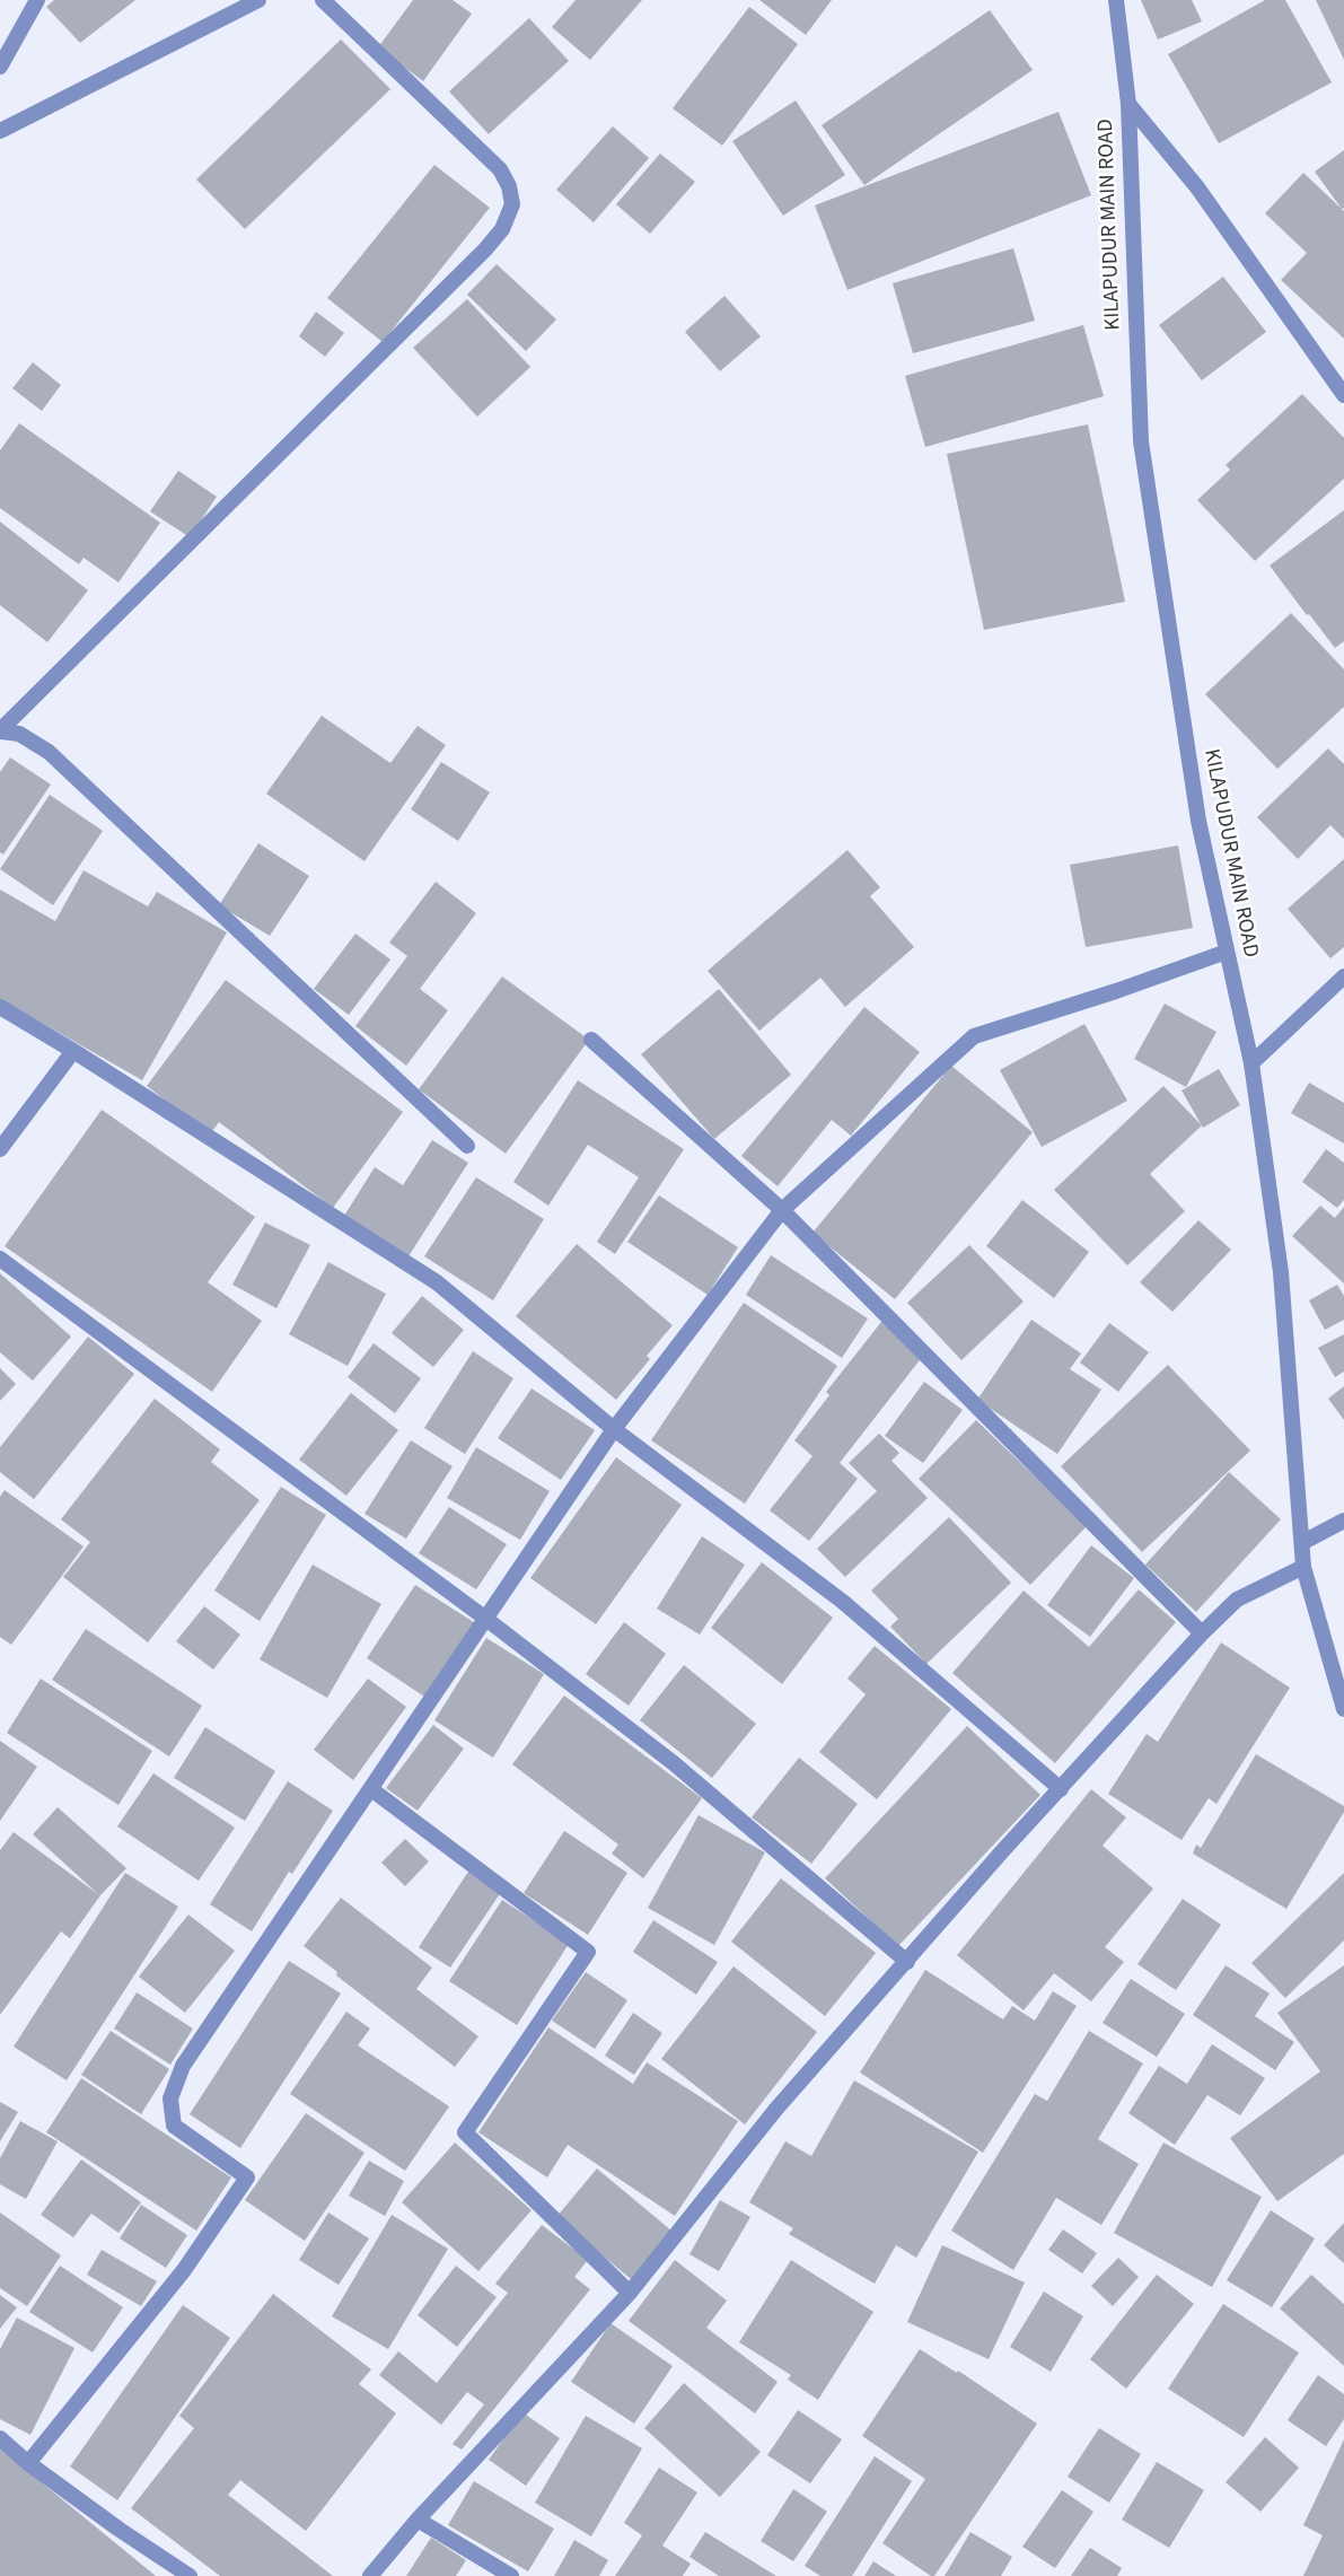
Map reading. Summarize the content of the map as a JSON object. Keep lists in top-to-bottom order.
{
  "streets": {
    "street": ["KILAPUDUR MAIN ROAD"]
  }
}
